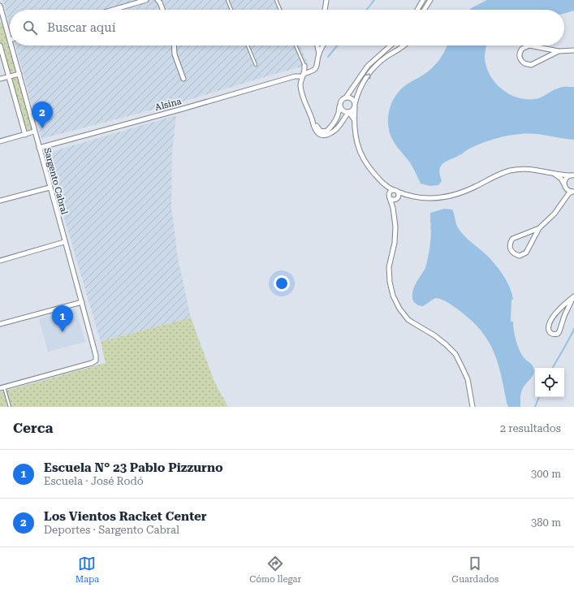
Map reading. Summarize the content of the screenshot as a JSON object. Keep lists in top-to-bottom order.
{
  "streets": {
    "street": ["Alsina", "Sargento Cabral"]
  },
  "crossings": [
    ["Alsina", "Sargento Cabral"]
  ],
  "page": {
    "search": "Buscar aquí",
    "pins": ["2", "1"],
    "heading": ["Cerca", "2 resultados"],
    "list": [
      {
        "mark": "1",
        "name": "Escuela N° 23 Pablo Pizzurno",
        "note": "Escuela · José Rodó",
        "value": "300 m"
      },
      {
        "mark": "2",
        "name": "Los Vientos Racket Center",
        "note": "Deportes · Sargento Cabral",
        "value": "380 m"
      }
    ],
    "nav": ["Mapa", "Cómo llegar", "Guardados"]
  }
}
